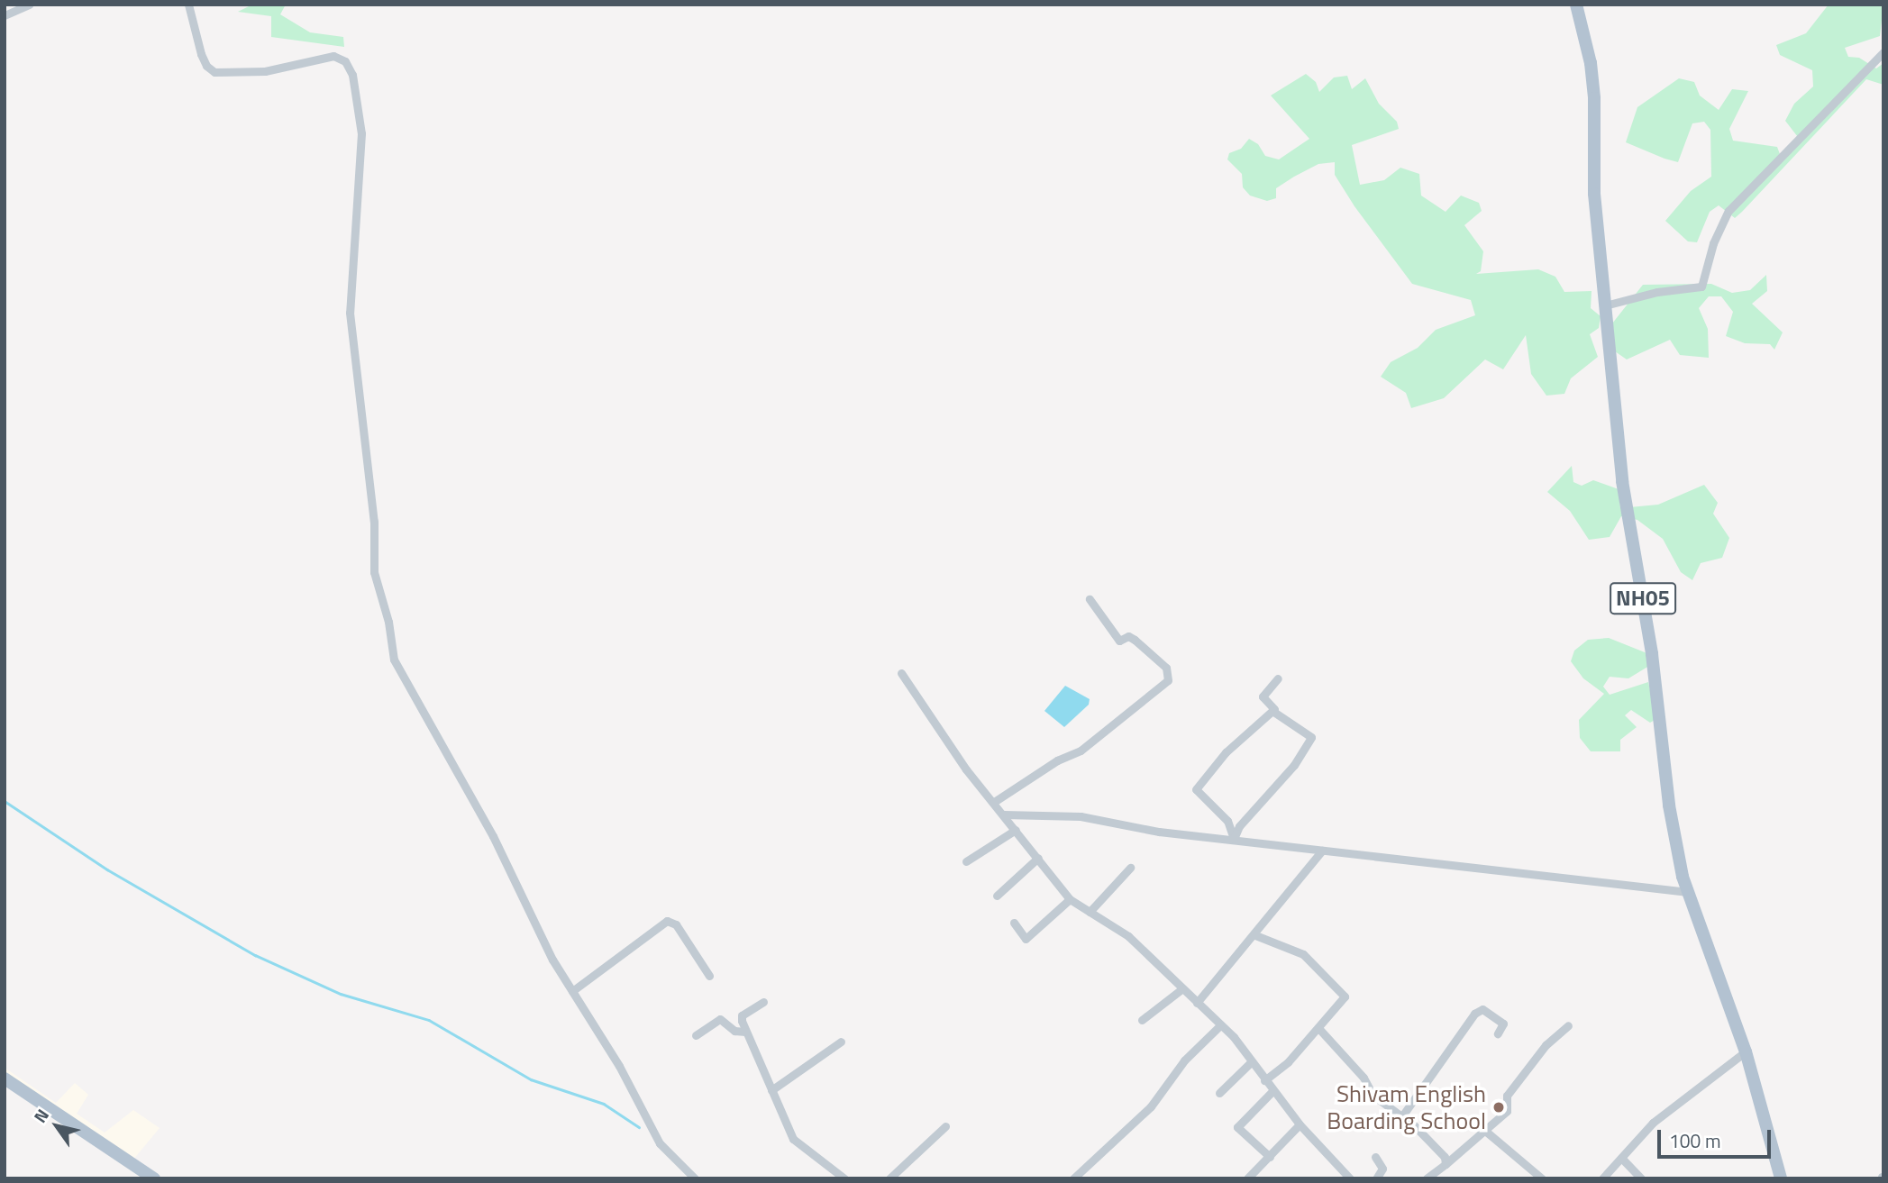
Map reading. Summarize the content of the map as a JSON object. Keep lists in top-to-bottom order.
{
  "streets": {
    "main road": ["NH05"]
  },
  "places": ["Shivam English Boarding School"],
  "scale_bar": "100 m",
  "north": "top left"
}
